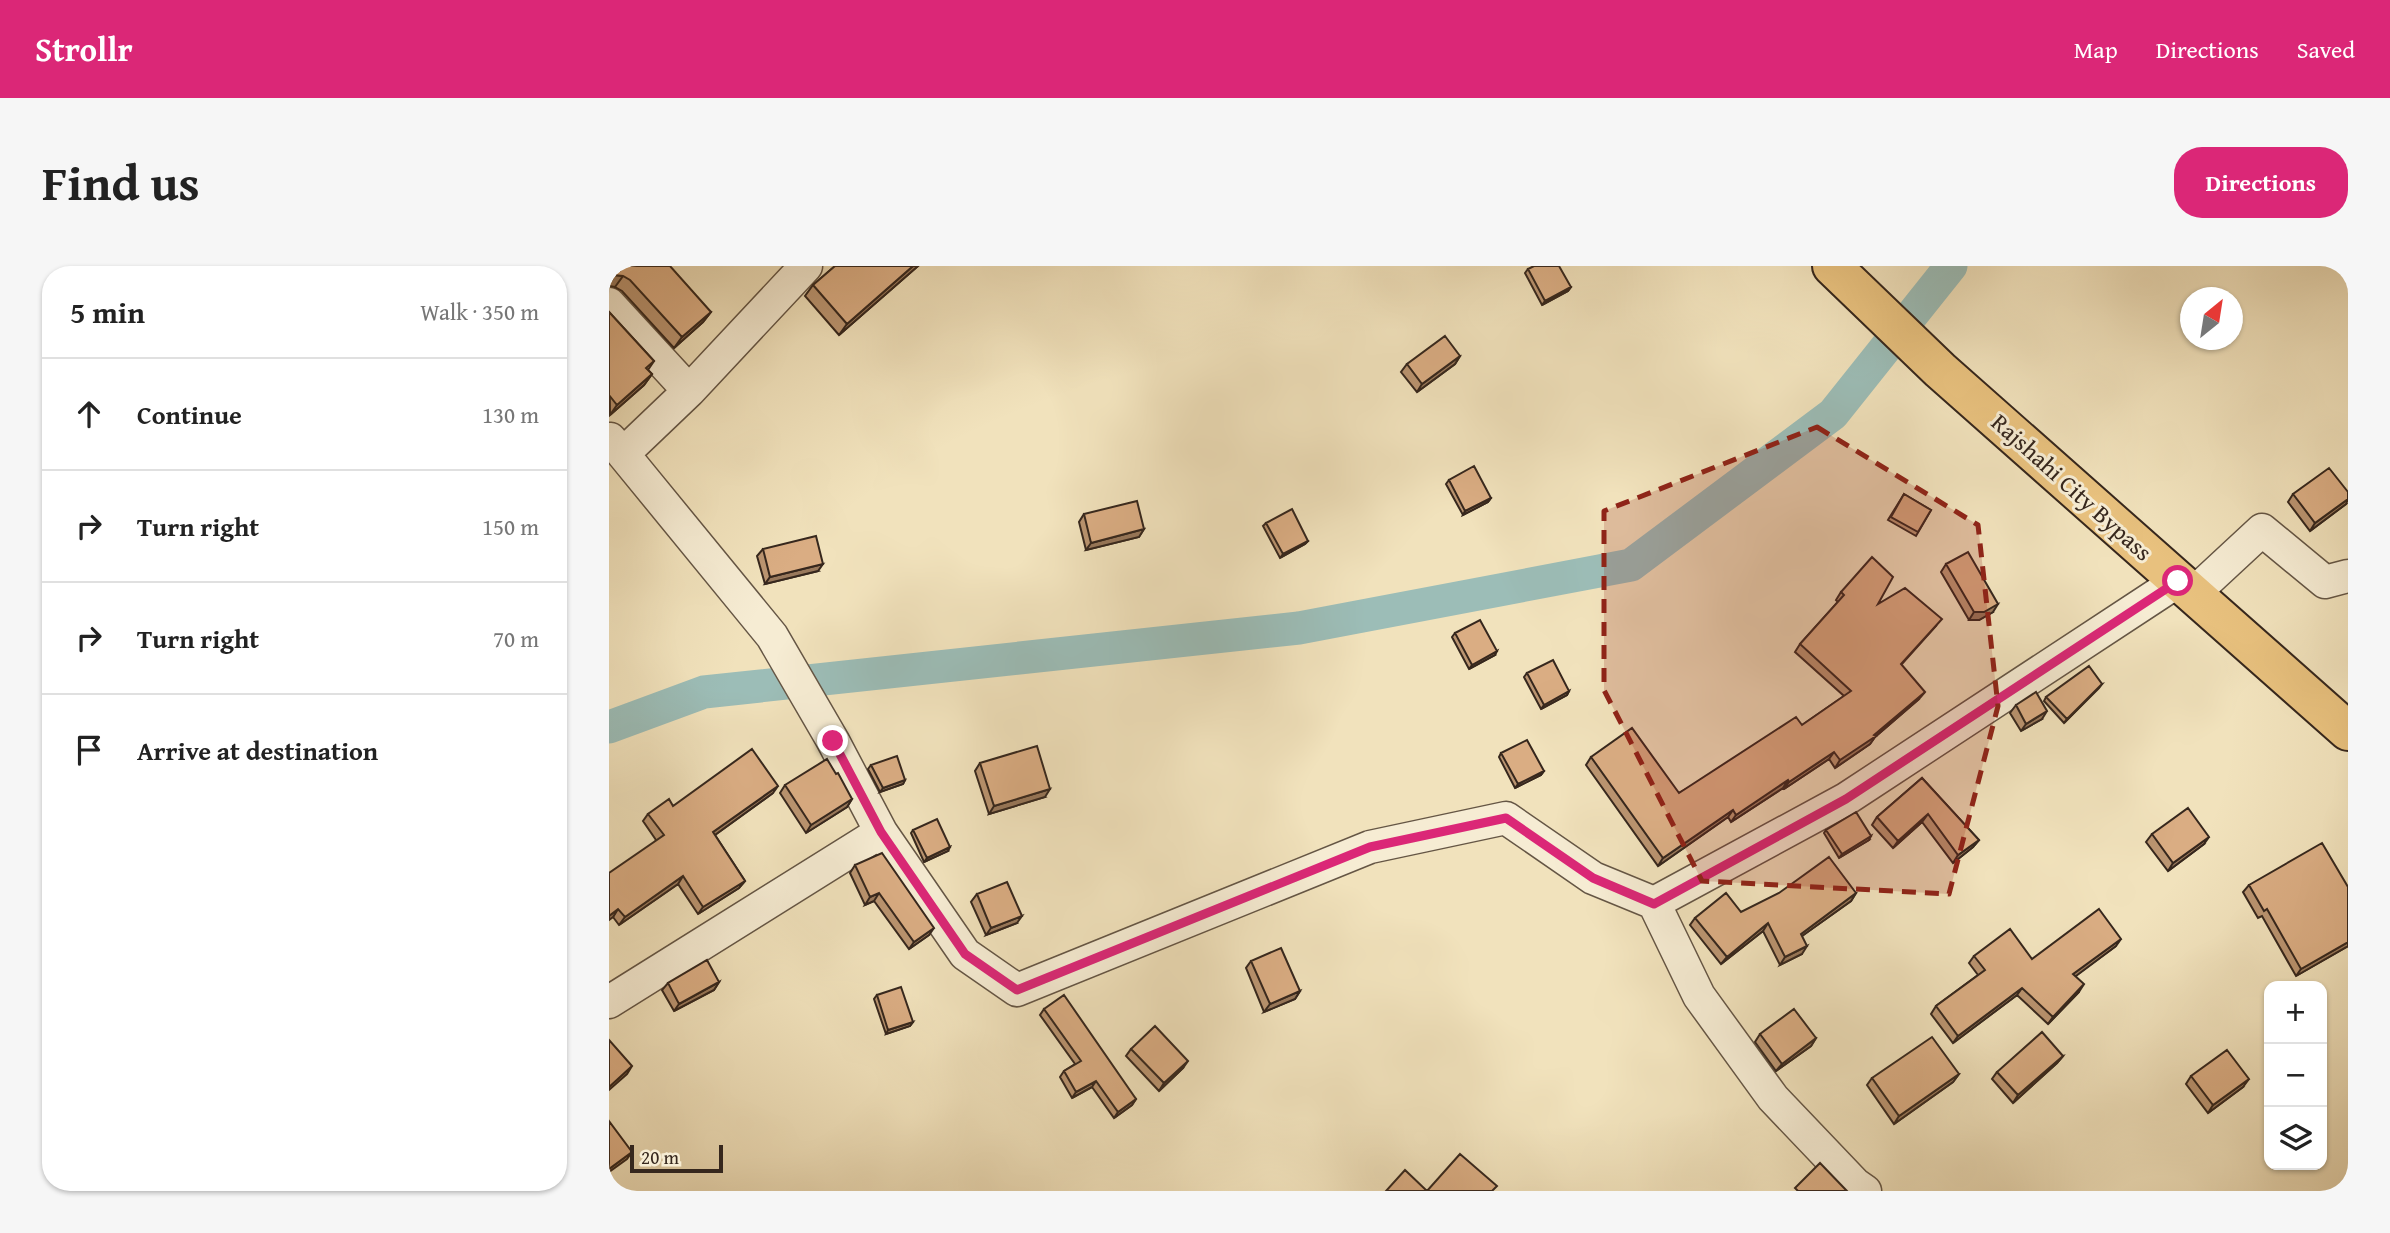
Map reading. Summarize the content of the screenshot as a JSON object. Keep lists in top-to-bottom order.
{
  "streets": {
    "highway": ["Rajshahi City Bypass"]
  },
  "scale_bar": "20 m",
  "north": "top right",
  "page": {
    "header": "Strollr",
    "nav": ["Map", "Directions", "Saved"],
    "title": "Find us",
    "buttons": "Directions",
    "heading": ["5 min", "Walk · 350 m"],
    "list": [
      ["Continue", "130 m"],
      ["Turn right", "150 m"],
      ["Turn right", "70 m"],
      "Arrive at destination"
    ],
    "map_buttons": ["+", "−"],
    "scale": "20 m"
  }
}
